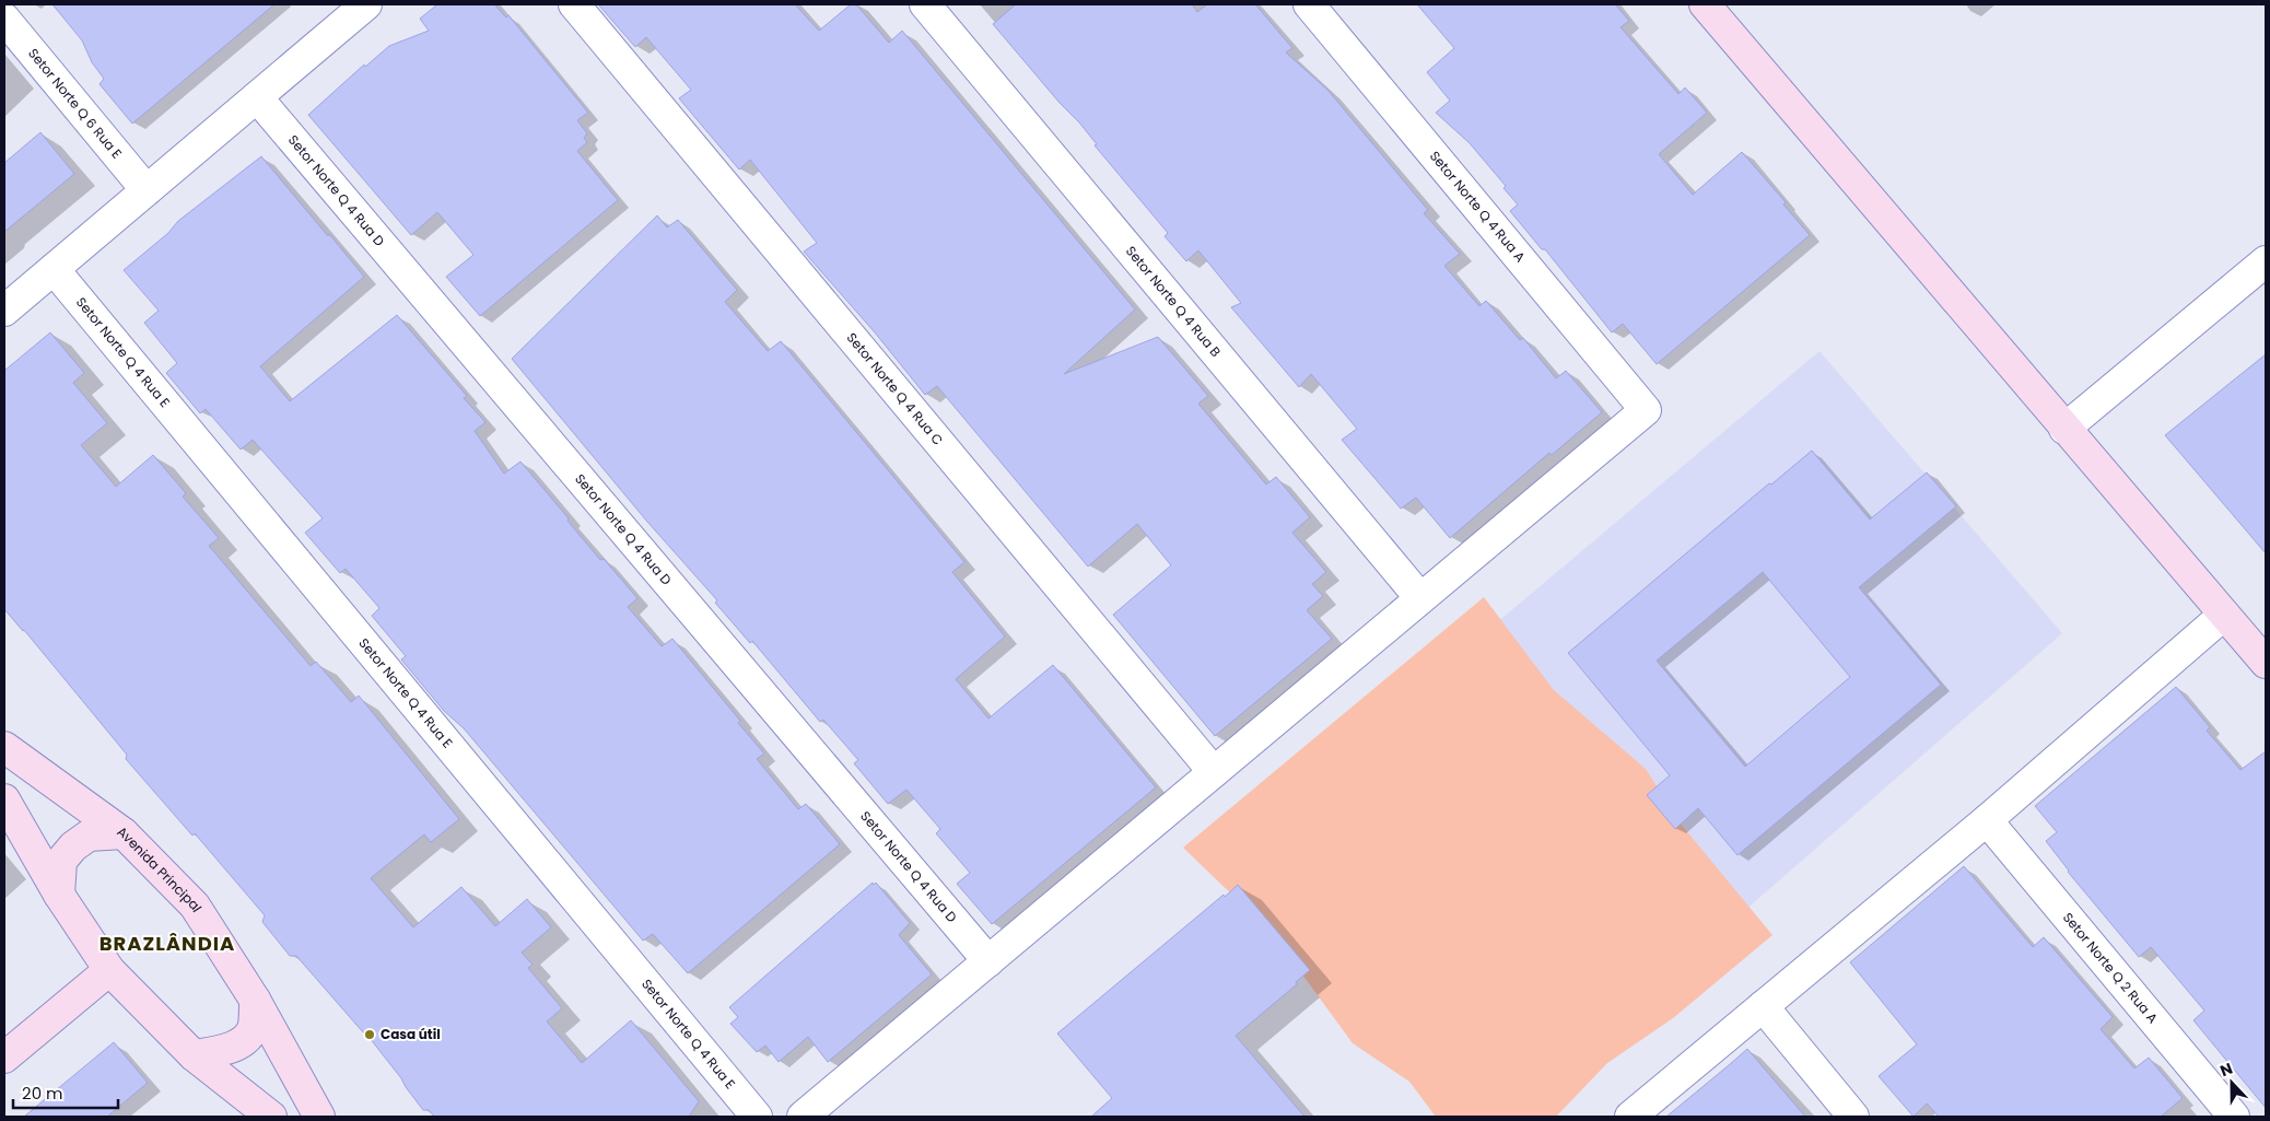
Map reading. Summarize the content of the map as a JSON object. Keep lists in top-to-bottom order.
{
  "streets": {
    "street": [
      "Setor Norte Q 6 Rua E",
      "Setor Norte Q 4 Rua D",
      "Setor Norte Q 4 Rua A",
      "Setor Norte Q 4 Rua B",
      "Setor Norte Q 4 Rua E",
      "Setor Norte Q 4 Rua C",
      "Avenida Principal",
      "Setor Norte Q 2 Rua A"
    ]
  },
  "crossings": [
    ["Setor Norte Q 4 Rua A", "Setor Norte Q 4 Rua B"]
  ],
  "districts": ["BRAZLÂNDIA"],
  "places": ["Casa útil"],
  "scale_bar": "20 m",
  "north": "top"
}
